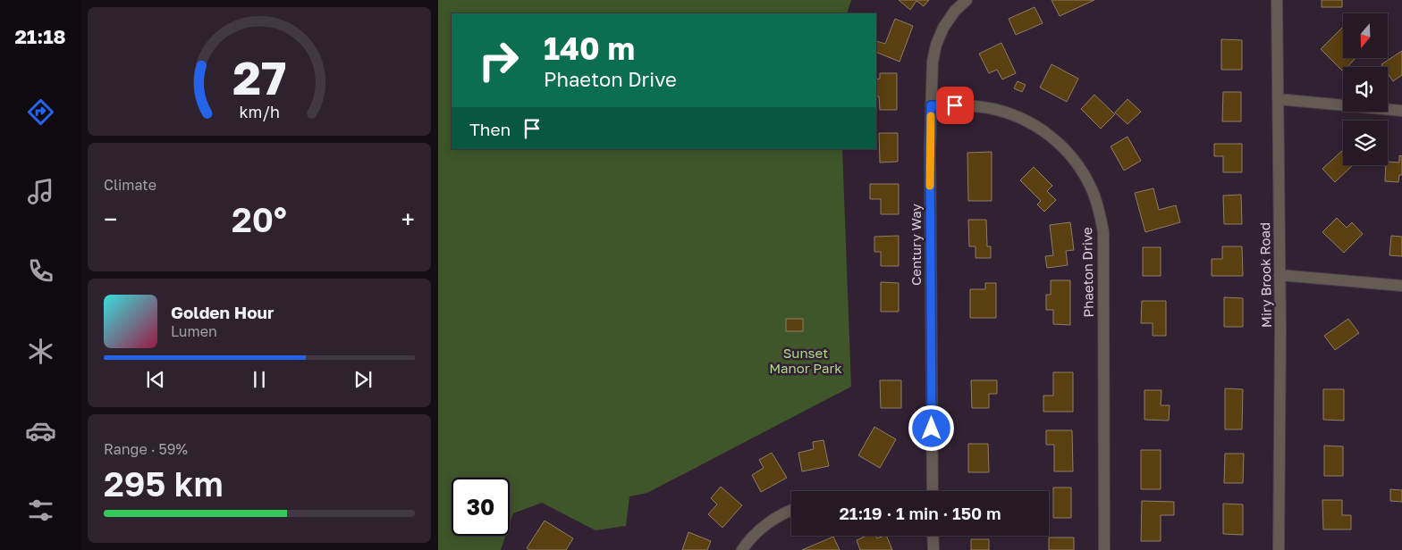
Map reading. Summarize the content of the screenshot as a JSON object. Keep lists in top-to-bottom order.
{
  "streets": {
    "street": ["Century Way", "Phaeton Drive", "Miry Brook Road"]
  },
  "crossings": [
    ["Century Way", "Phaeton Drive"]
  ],
  "parks": ["Sunset Manor Park"],
  "north": "bottom",
  "page": {
    "tabs": "21:18",
    "turn": ["140 m", "Phaeton Drive"],
    "then": "Then",
    "tile": [
      "Climate",
      ["Range · 59%", "295 km"]
    ],
    "heat": ["−", "20°", "+"],
    "song": ["Golden Hour", "Lumen"],
    "limit": "30",
    "trip": "21:19 · 1 min · 150 m",
    "gauge": ["27", "km/h"]
  }
}
